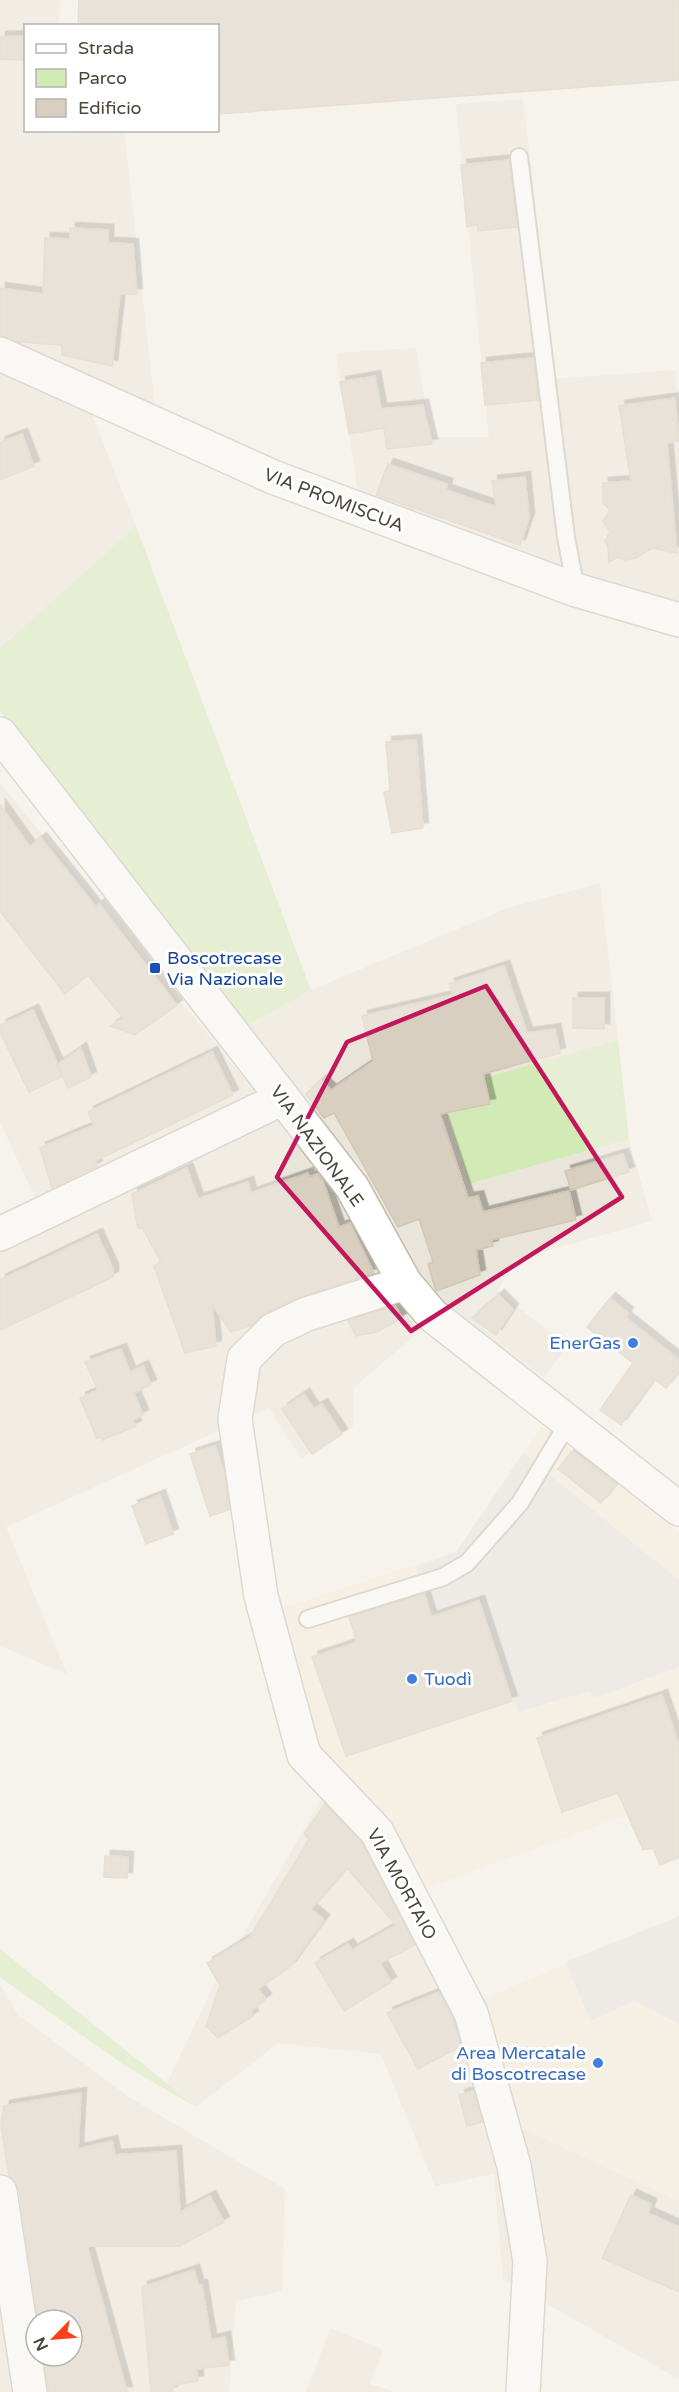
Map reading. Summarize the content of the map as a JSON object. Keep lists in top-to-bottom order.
{
  "streets": {
    "street": ["VIA PROMISCUA", "VIA NAZIONALE", "VIA MORTAIO"]
  },
  "crossings": [
    ["VIA NAZIONALE", "VIA MORTAIO"]
  ],
  "places": {
    "transit": ["Boscotrecase Via Nazionale"],
    "other": ["EnerGas", "Tuodì", "Area Mercatale di Boscotrecase"]
  },
  "legend": ["Strada", "Parco", "Edificio"],
  "north": "bottom left"
}
